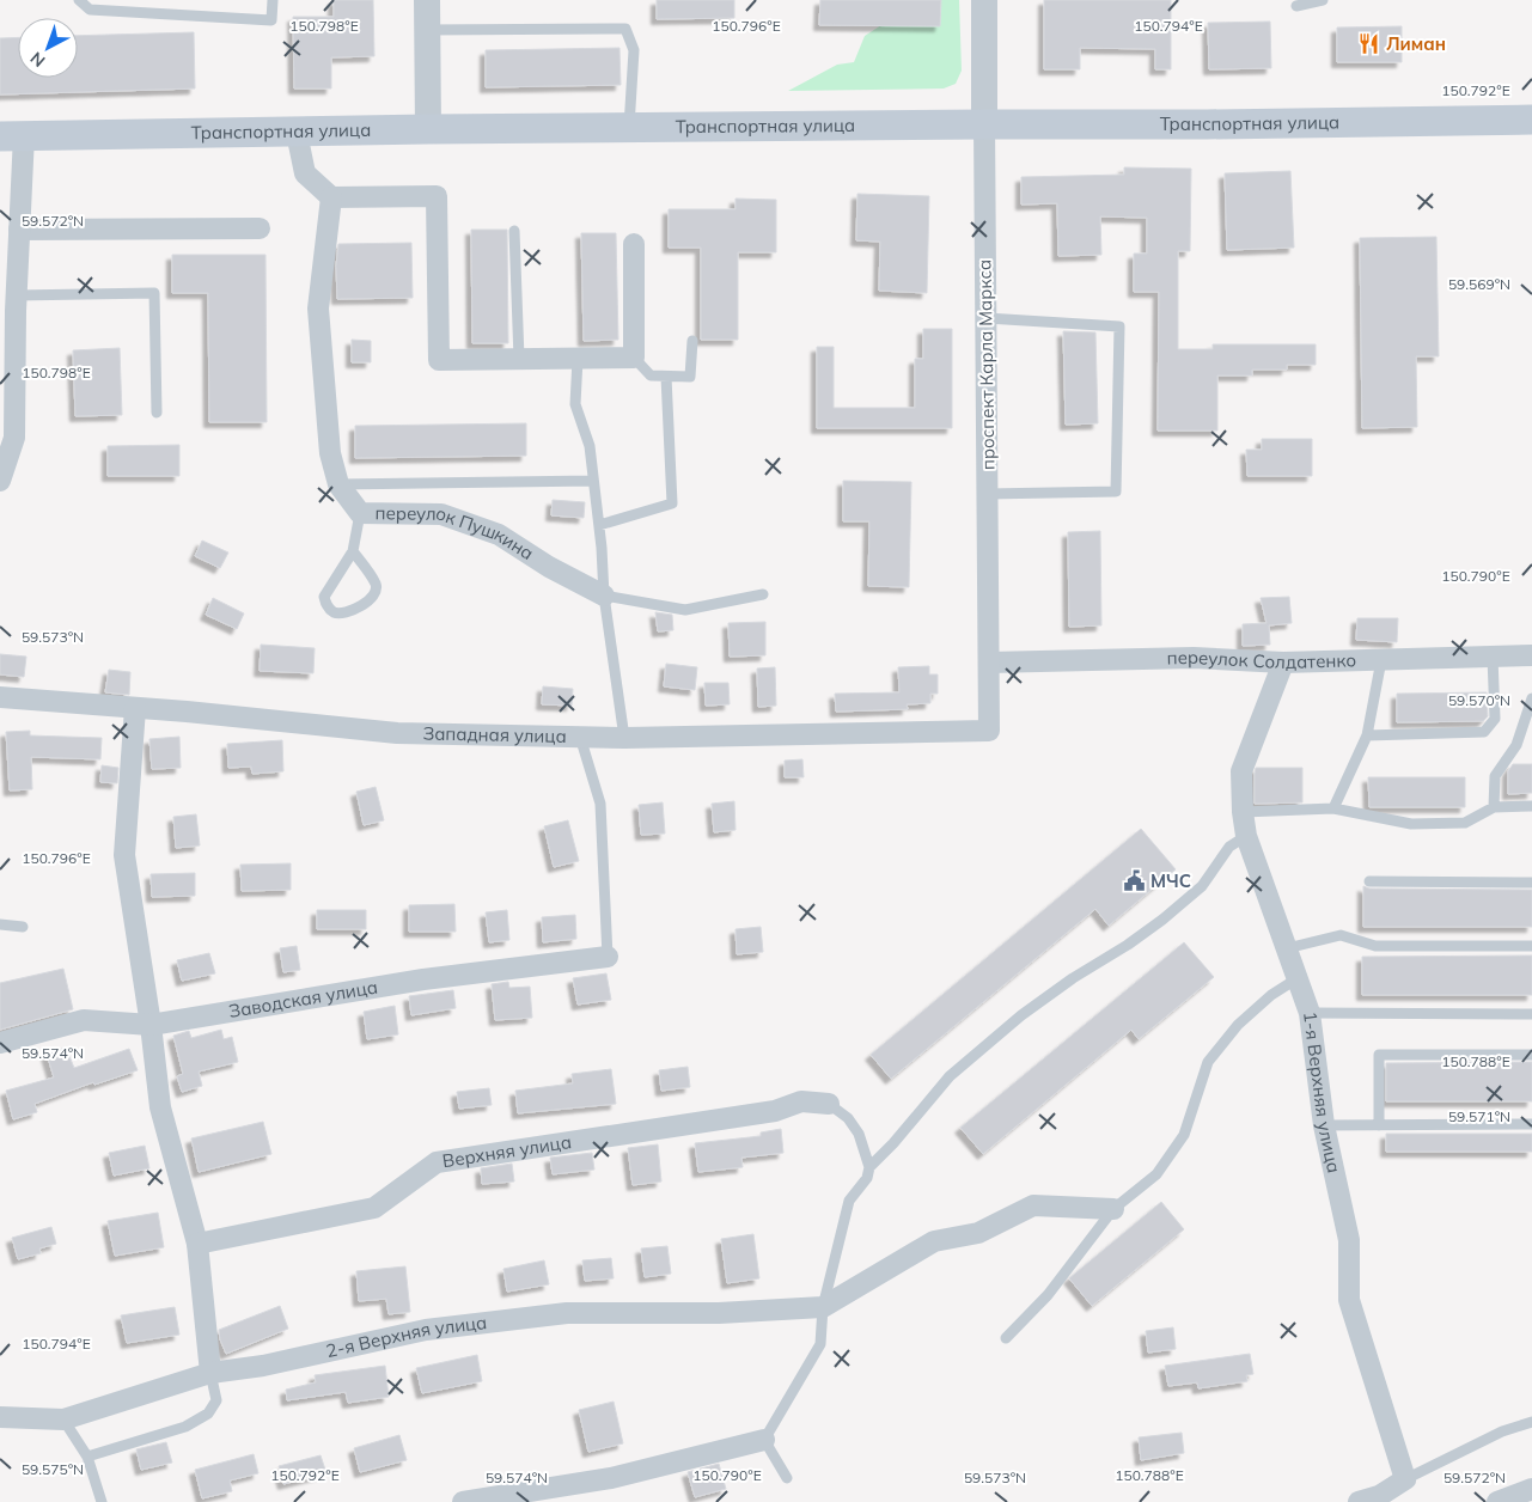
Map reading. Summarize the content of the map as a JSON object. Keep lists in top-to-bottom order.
{
  "streets": {
    "main road": ["Транспортная улица"],
    "street": [
      "проспект Карла Маркса",
      "переулок Пушкина",
      "переулок Солдатенко",
      "Западная улица",
      "Заводская улица",
      "1-я Верхняя улица",
      "Верхняя улица",
      "2-я Верхняя улица"
    ]
  },
  "crossings": [
    ["Транспортная улица", "проспект Карла Маркса"],
    ["проспект Карла Маркса", "переулок Солдатенко"],
    ["проспект Карла Маркса", "Западная улица"],
    ["переулок Солдатенко", "1-я Верхняя улица"]
  ],
  "places": {
    "restaurant": ["Лиман"],
    "public building": ["МЧС"]
  },
  "north": "bottom left",
  "coordinates": [
    "150.798°E",
    "150.796°E",
    "150.794°E",
    "150.792°E",
    "59.572°N",
    "59.569°N",
    "150.790°E",
    "59.573°N",
    "59.570°N",
    "59.574°N",
    "150.788°E",
    "59.571°N",
    "59.575°N"
  ]
}
